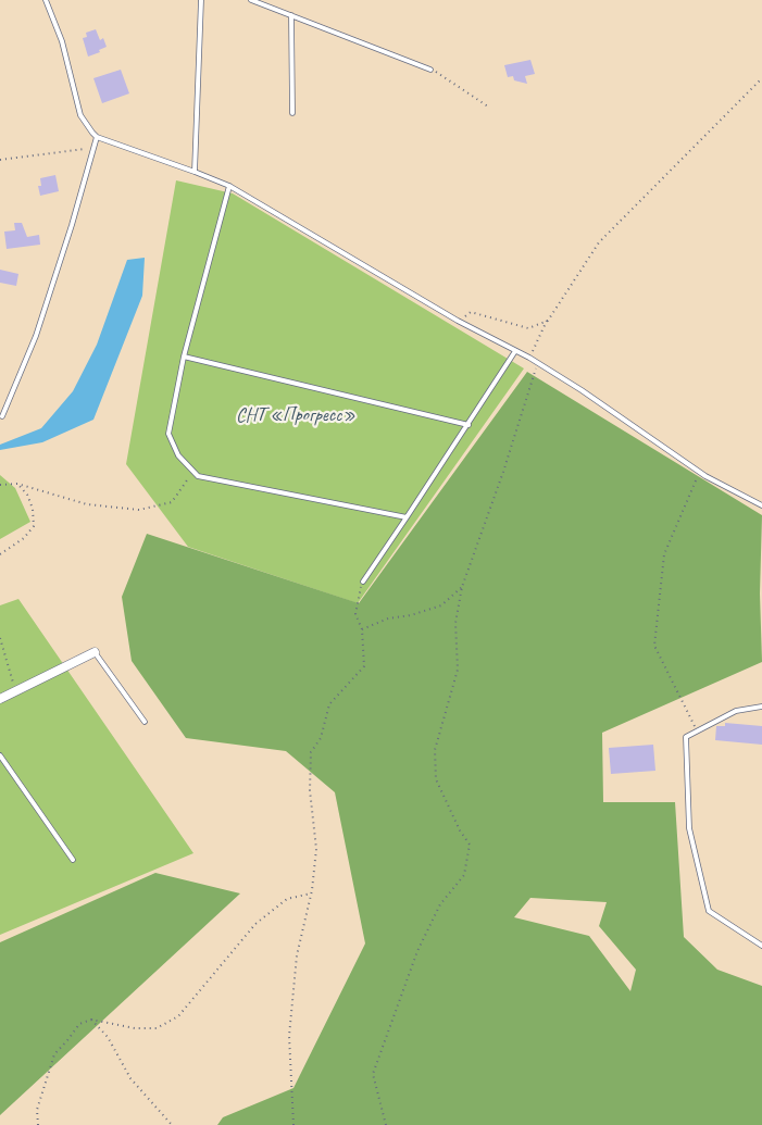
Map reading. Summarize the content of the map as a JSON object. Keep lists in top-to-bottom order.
{
  "parks": ["СНТ «Прогресс»"]
}
